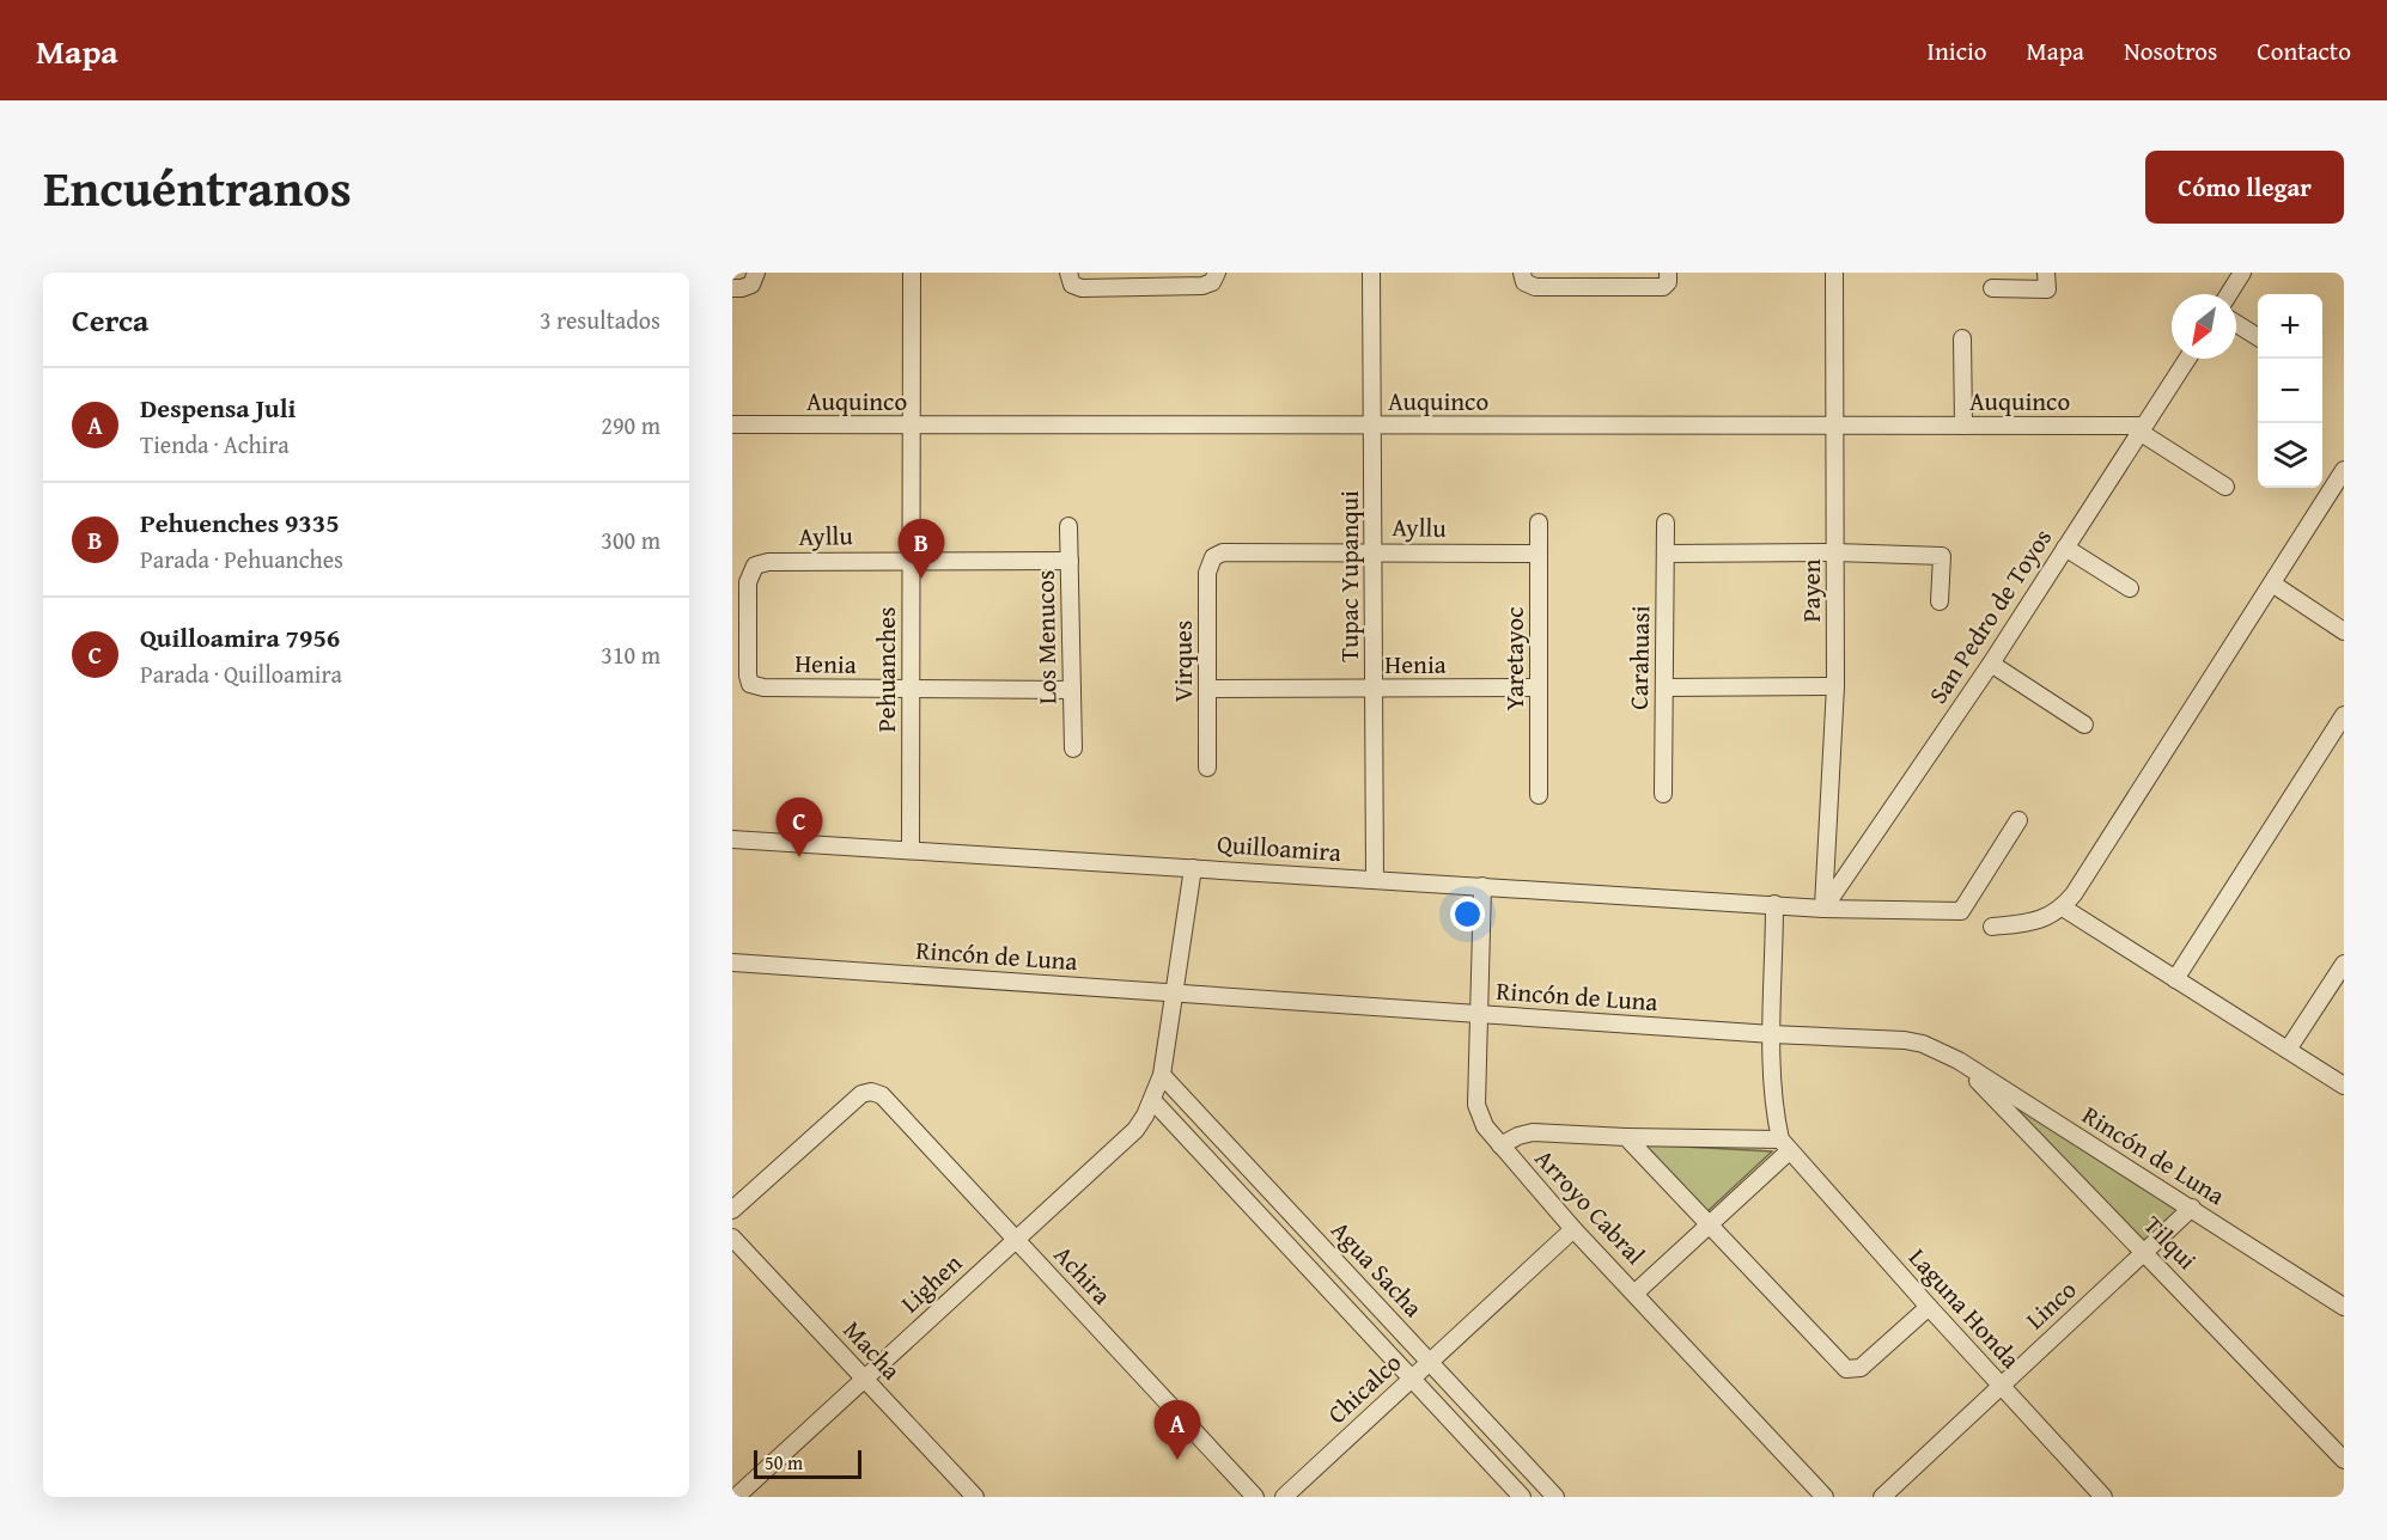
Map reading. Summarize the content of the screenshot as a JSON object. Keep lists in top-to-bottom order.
{
  "streets": {
    "street": [
      "Auquinco",
      "Ayllu",
      "Tupac Yupanqui",
      "Payen",
      "San Pedro de Toyos",
      "Los Menucos",
      "Carahuasi",
      "Yaretayoc",
      "Virques",
      "Henia",
      "Pehuanches",
      "Quilloamira",
      "Rincón de Luna",
      "Arroyo Cabral",
      "Tilqui",
      "Agua Sacha",
      "Achira",
      "Lighen",
      "Linco",
      "Laguna Honda",
      "Macha",
      "Chicalco"
    ]
  },
  "crossings": [
    ["Auquinco", "Tupac Yupanqui"],
    ["Auquinco", "Payen"],
    ["Auquinco", "San Pedro de Toyos"],
    ["Auquinco", "Pehuanches"],
    ["Ayllu", "Tupac Yupanqui"],
    ["Ayllu", "Los Menucos"],
    ["Ayllu", "Yaretayoc"],
    ["Ayllu", "Virques"],
    ["Ayllu", "Henia"],
    ["Ayllu", "Pehuanches"],
    ["Tupac Yupanqui", "Henia"],
    ["Tupac Yupanqui", "Quilloamira"],
    ["Payen", "San Pedro de Toyos"],
    ["Payen", "Quilloamira"],
    ["San Pedro de Toyos", "Quilloamira"],
    ["Los Menucos", "Henia"],
    ["Yaretayoc", "Henia"],
    ["Virques", "Henia"],
    ["Henia", "Pehuanches"],
    ["Pehuanches", "Quilloamira"],
    ["Quilloamira", "Arroyo Cabral"],
    ["Rincón de Luna", "Arroyo Cabral"],
    ["Rincón de Luna", "Tilqui"],
    ["Rincón de Luna", "Linco"],
    ["Arroyo Cabral", "Chicalco"],
    ["Tilqui", "Linco"],
    ["Agua Sacha", "Lighen"],
    ["Agua Sacha", "Chicalco"],
    ["Achira", "Lighen"],
    ["Lighen", "Macha"],
    ["Linco", "Laguna Honda"]
  ],
  "scale_bar": "50 m",
  "north": "bottom left",
  "page": {
    "header": "Mapa",
    "nav": [
      "Inicio",
      "Mapa",
      "Nosotros",
      "Contacto"
    ],
    "title": "Encuéntranos",
    "buttons": "Cómo llegar",
    "heading": ["Cerca", "3 resultados"],
    "map_buttons": ["+", "−"],
    "list": [
      {
        "mark": "A",
        "name": "Despensa Juli",
        "note": "Tienda · Achira",
        "value": "290 m"
      },
      {
        "mark": "B",
        "name": "Pehuenches 9335",
        "note": "Parada · Pehuanches",
        "value": "300 m"
      },
      {
        "mark": "C",
        "name": "Quilloamira 7956",
        "note": "Parada · Quilloamira",
        "value": "310 m"
      }
    ],
    "pins": ["B", "C", "A"],
    "scale": "50 m"
  }
}
